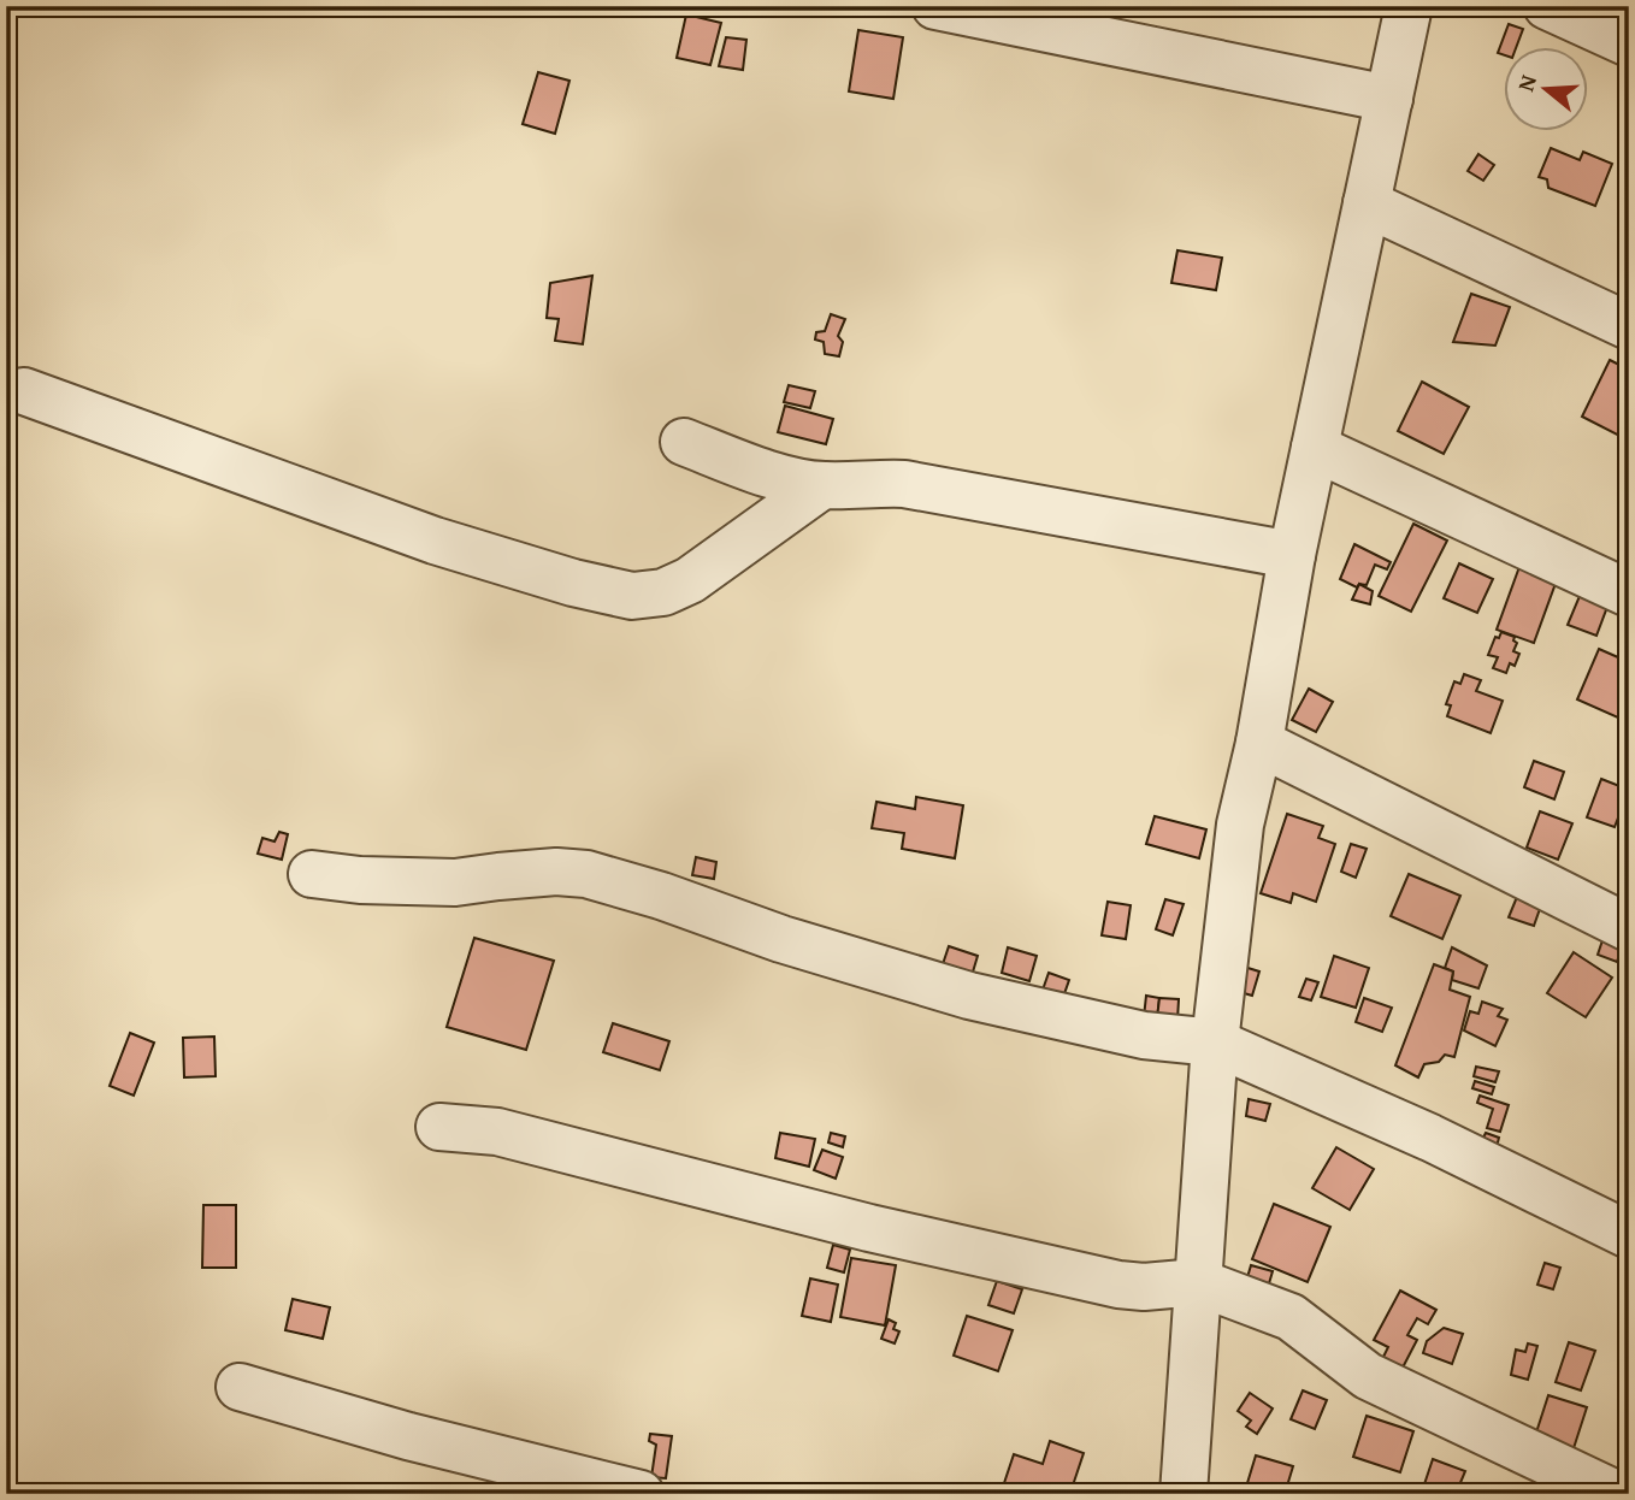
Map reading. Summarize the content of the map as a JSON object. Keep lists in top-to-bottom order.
{
  "north": "left"
}
